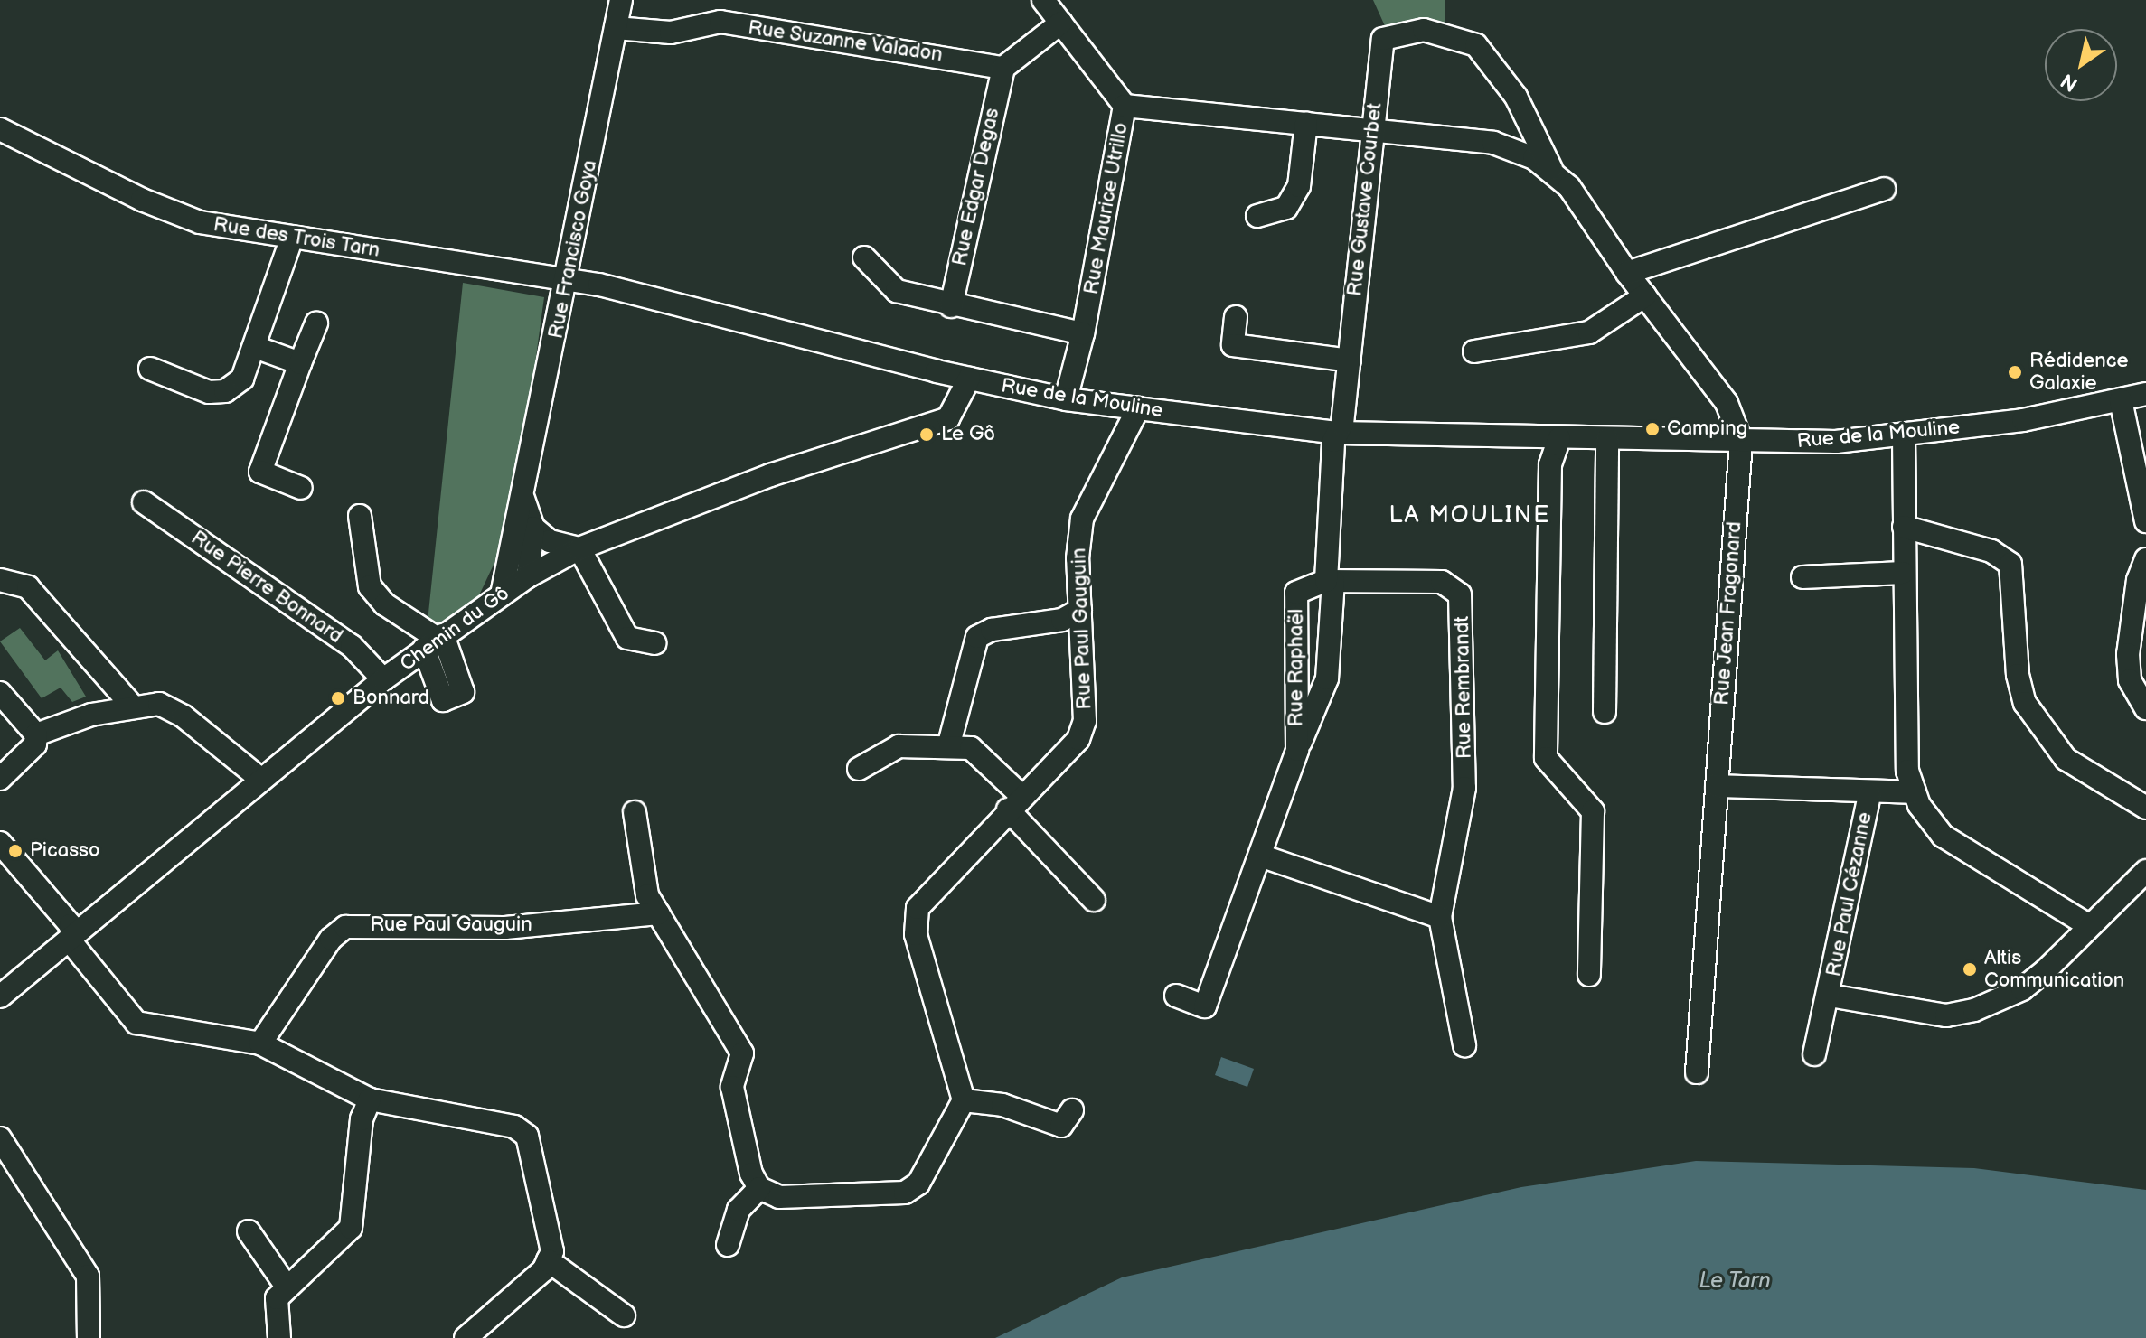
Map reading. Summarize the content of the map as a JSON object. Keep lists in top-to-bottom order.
{
  "streets": {
    "street": [
      "Rue Suzanne Valadon",
      "Rue Edgar Degas",
      "Rue Gustave Courbet",
      "Rue Maurice Utrillo",
      "Rue des Trois Tarn",
      "Rue Francisco Goya",
      "Rue de la Mouline",
      "Rue Pierre Bonnard",
      "Rue Jean Fragonard",
      "Chemin du Gô",
      "Rue Paul Gauguin",
      "Rue Raphaël",
      "Rue Rembrandt",
      "Rue Paul Cézanne"
    ]
  },
  "crossings": [
    ["Rue Suzanne Valadon", "Rue Edgar Degas"],
    ["Rue Suzanne Valadon", "Rue Francisco Goya"],
    ["Rue Gustave Courbet", "Rue de la Mouline"],
    ["Rue Maurice Utrillo", "Rue de la Mouline"],
    ["Rue des Trois Tarn", "Rue Francisco Goya"],
    ["Rue des Trois Tarn", "Rue de la Mouline"],
    ["Rue Francisco Goya", "Rue de la Mouline"],
    ["Rue Francisco Goya", "Chemin du Gô"],
    ["Rue de la Mouline", "Rue Jean Fragonard"],
    ["Rue de la Mouline", "Chemin du Gô"],
    ["Rue de la Mouline", "Rue Paul Gauguin"],
    ["Rue Pierre Bonnard", "Chemin du Gô"],
    ["Rue Raphaël", "Rue Rembrandt"]
  ],
  "districts": ["LA MOULINE"],
  "water": ["Le Tarn"],
  "places": [
    "Rédidence Galaxie",
    "Camping",
    "Le Gô",
    "Bonnard",
    "Picasso",
    "Altis Communication"
  ],
  "north": "bottom left"
}
